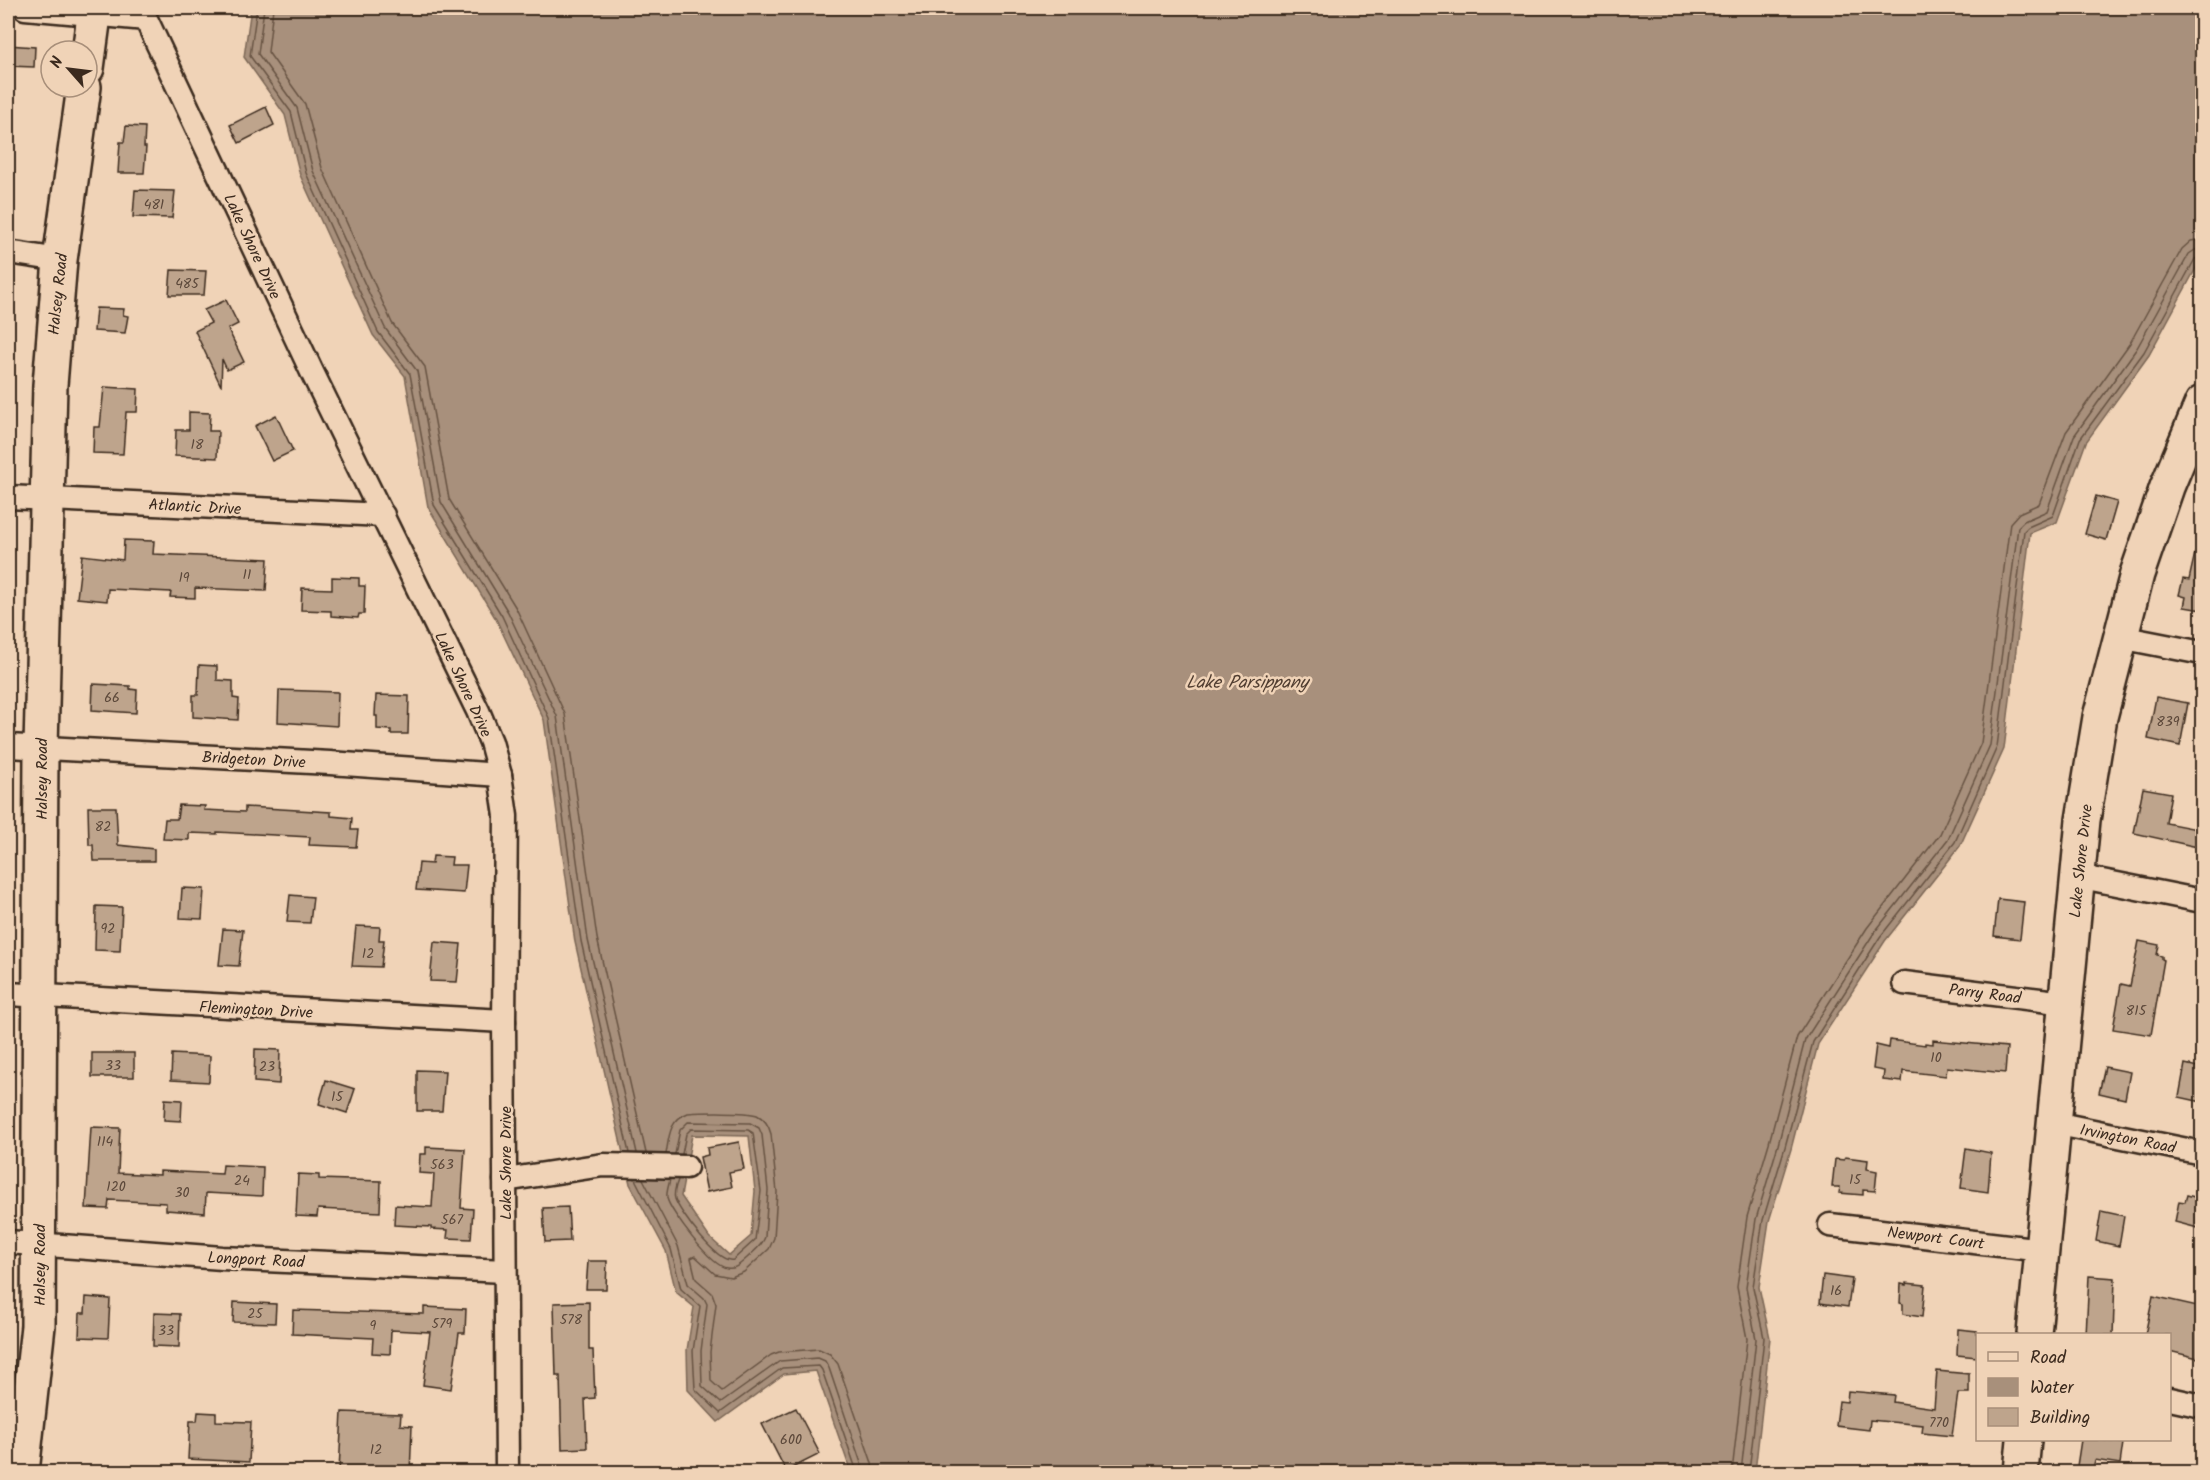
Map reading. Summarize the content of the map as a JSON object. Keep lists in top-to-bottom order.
{
  "streets": {
    "street": [
      "Lake Shore Drive",
      "Halsey Road",
      "Atlantic Drive",
      "Bridgeton Drive",
      "Parry Road",
      "Flemington Drive",
      "Irvington Road",
      "Newport Court",
      "Longport Road"
    ]
  },
  "crossings": [
    ["Lake Shore Drive", "Atlantic Drive"],
    ["Lake Shore Drive", "Bridgeton Drive"],
    ["Lake Shore Drive", "Parry Road"],
    ["Lake Shore Drive", "Flemington Drive"],
    ["Lake Shore Drive", "Irvington Road"],
    ["Lake Shore Drive", "Newport Court"],
    ["Lake Shore Drive", "Longport Road"],
    ["Halsey Road", "Atlantic Drive"],
    ["Halsey Road", "Bridgeton Drive"],
    ["Halsey Road", "Flemington Drive"],
    ["Halsey Road", "Longport Road"]
  ],
  "water": ["Lake Parsippany"],
  "house_numbers": [
    "481",
    "485",
    "18",
    "11",
    "19",
    "66",
    "839",
    "82",
    "92",
    "12",
    "815",
    "10",
    "33",
    "23",
    "15",
    "114",
    "563",
    "15",
    "24",
    "120",
    "30",
    "567",
    "16",
    "25",
    "578",
    "579",
    "9",
    "33",
    "770",
    "600",
    "12"
  ],
  "legend": ["Road", "Water", "Building"],
  "north": "top left"
}
